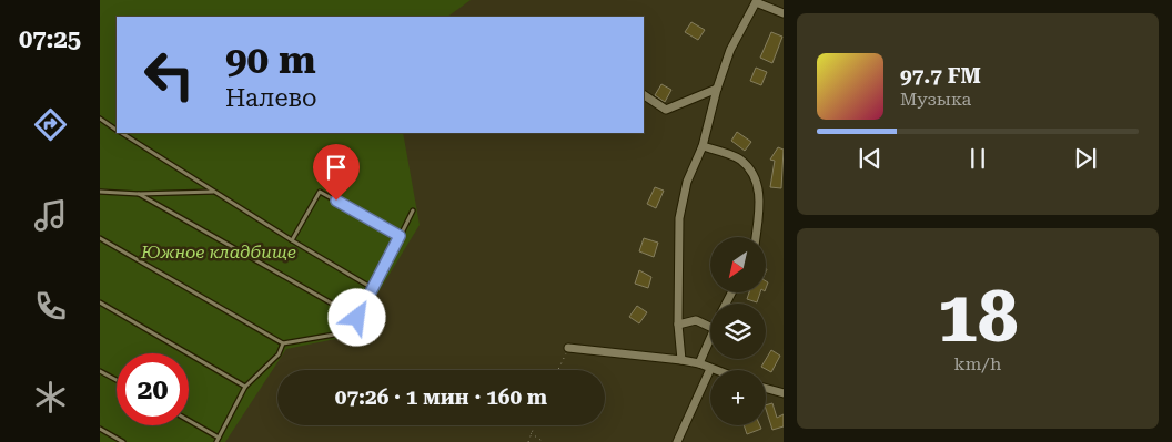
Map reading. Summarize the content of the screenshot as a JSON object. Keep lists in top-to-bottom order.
{
  "parks": ["Южное кладбище"],
  "north": "bottom left",
  "page": {
    "tabs": "07:25",
    "turn": ["90 m", "Налево"],
    "song": ["97.7 FM", "Музыка"],
    "tile": ["18", "km/h"],
    "map_buttons": "+",
    "limit": "20",
    "trip": "07:26 · 1 мин · 160 m"
  }
}
